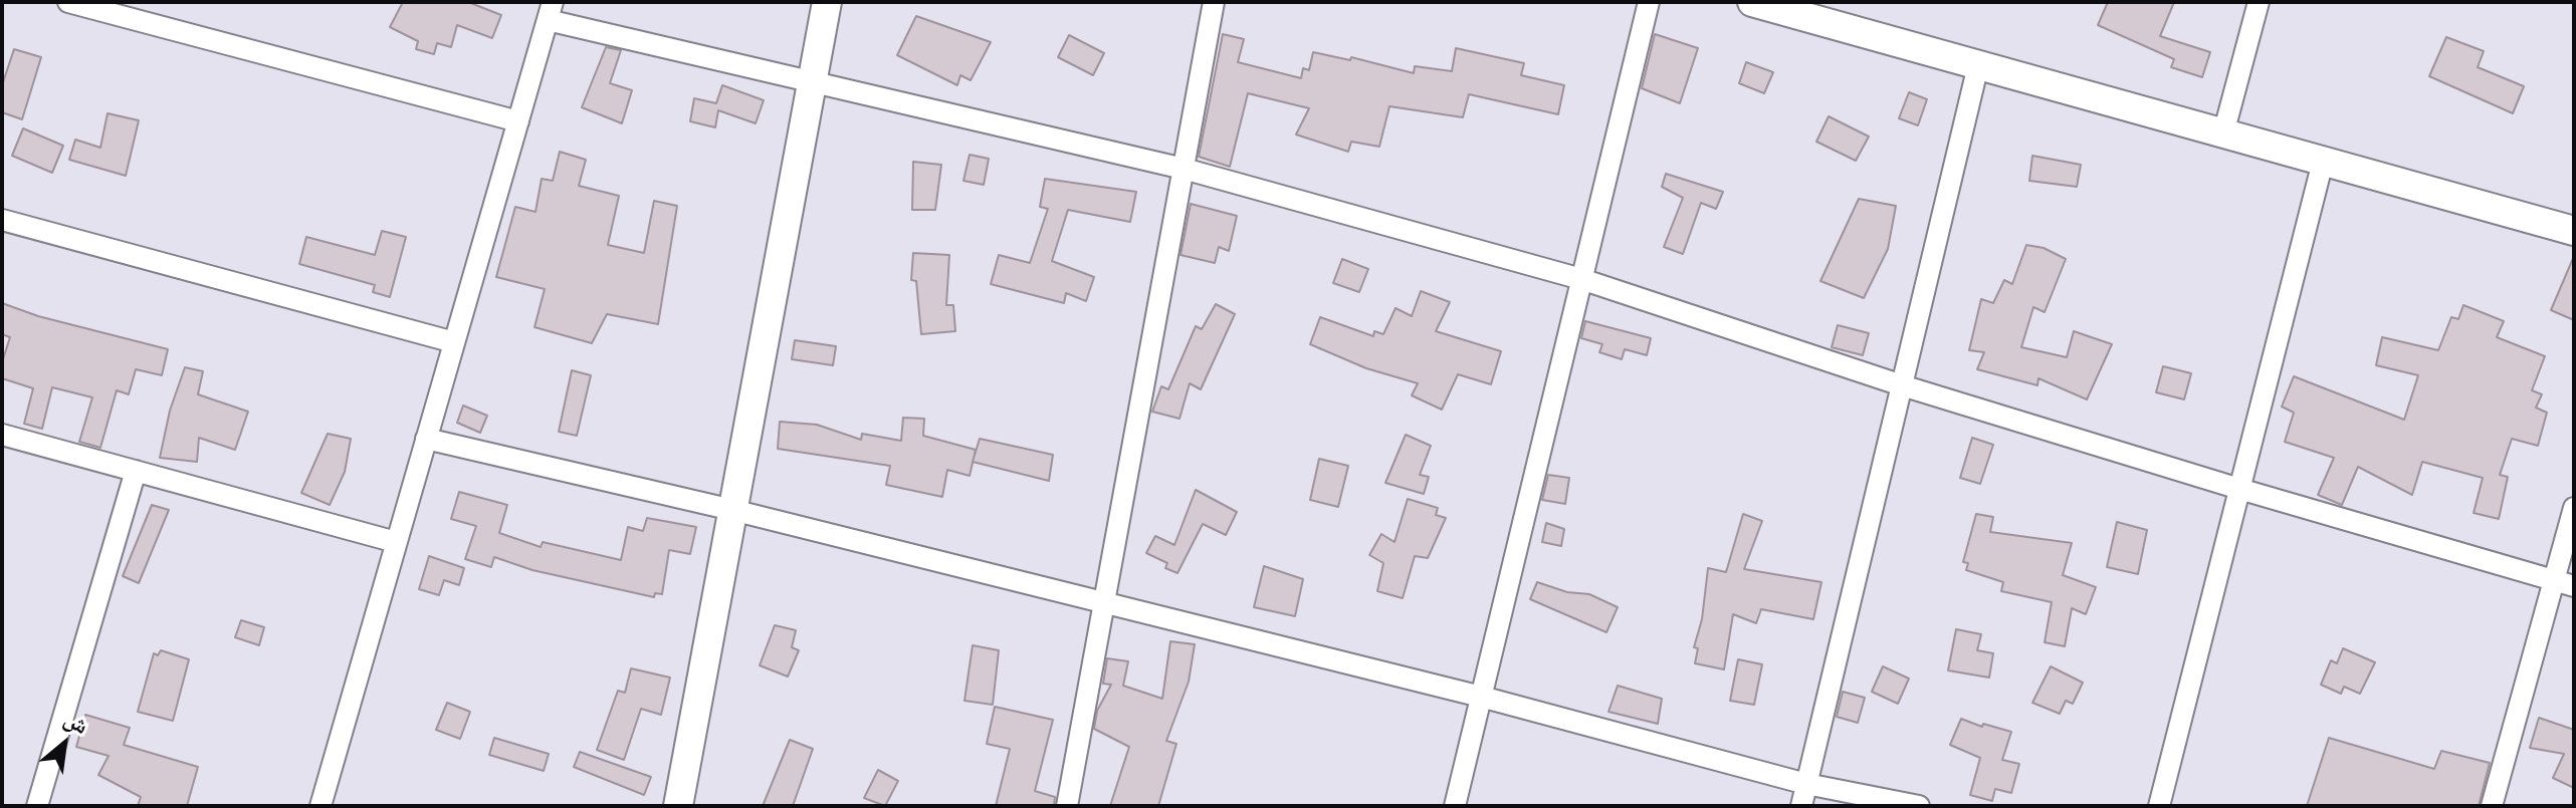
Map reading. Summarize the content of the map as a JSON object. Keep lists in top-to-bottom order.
{
  "north": "top right"
}
